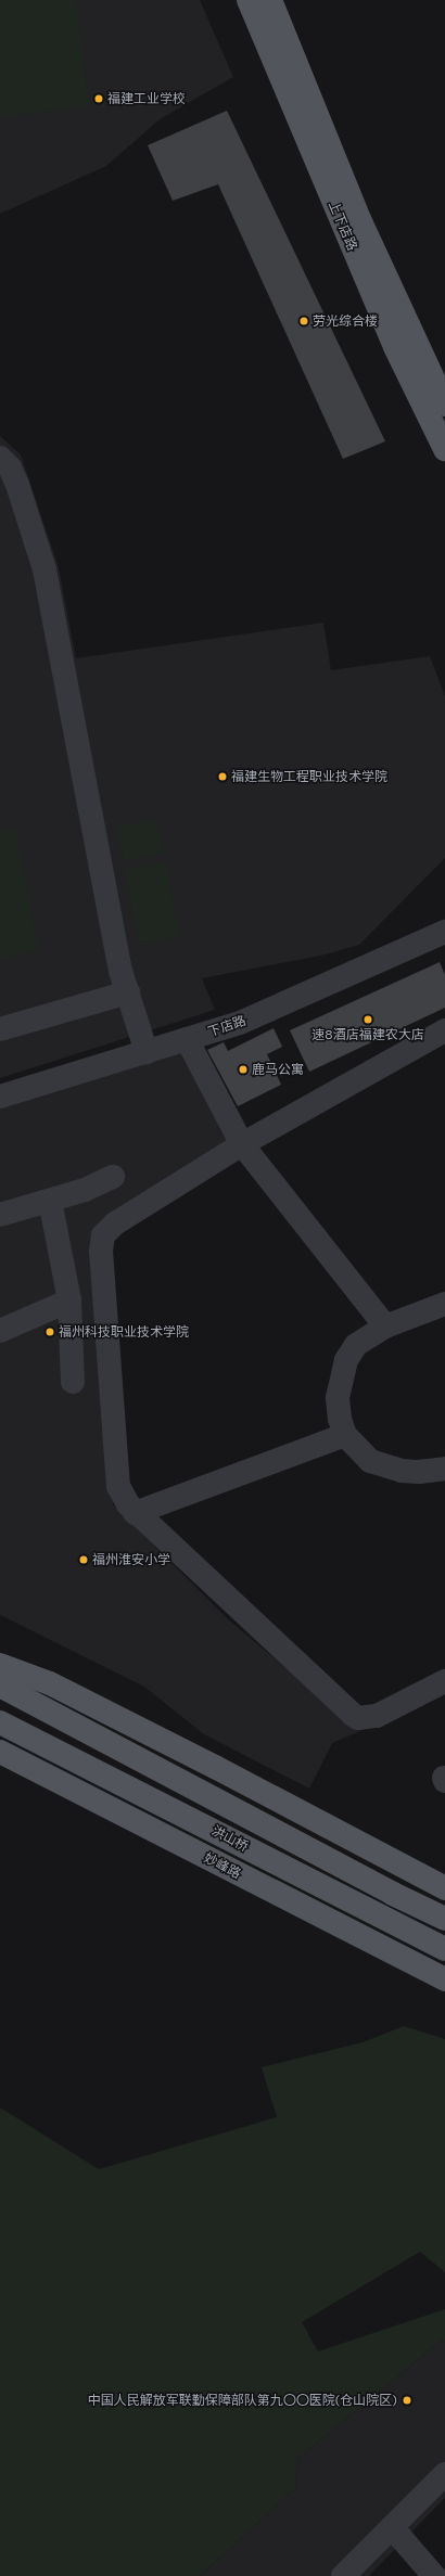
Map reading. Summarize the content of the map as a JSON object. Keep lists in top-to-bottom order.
{
  "streets": {
    "main road": ["上下店路", "洪山桥", "妙峰路"],
    "street": ["下店路"]
  },
  "places": [
    "福建工业学校",
    "劳光综合楼",
    "福建生物工程职业技术学院",
    "速8酒店福建农大店",
    "鹿马公寓",
    "福州科技职业技术学院",
    "福州淮安小学",
    "中国人民解放军联勤保障部队第九〇〇医院(仓山院区)"
  ]
}
